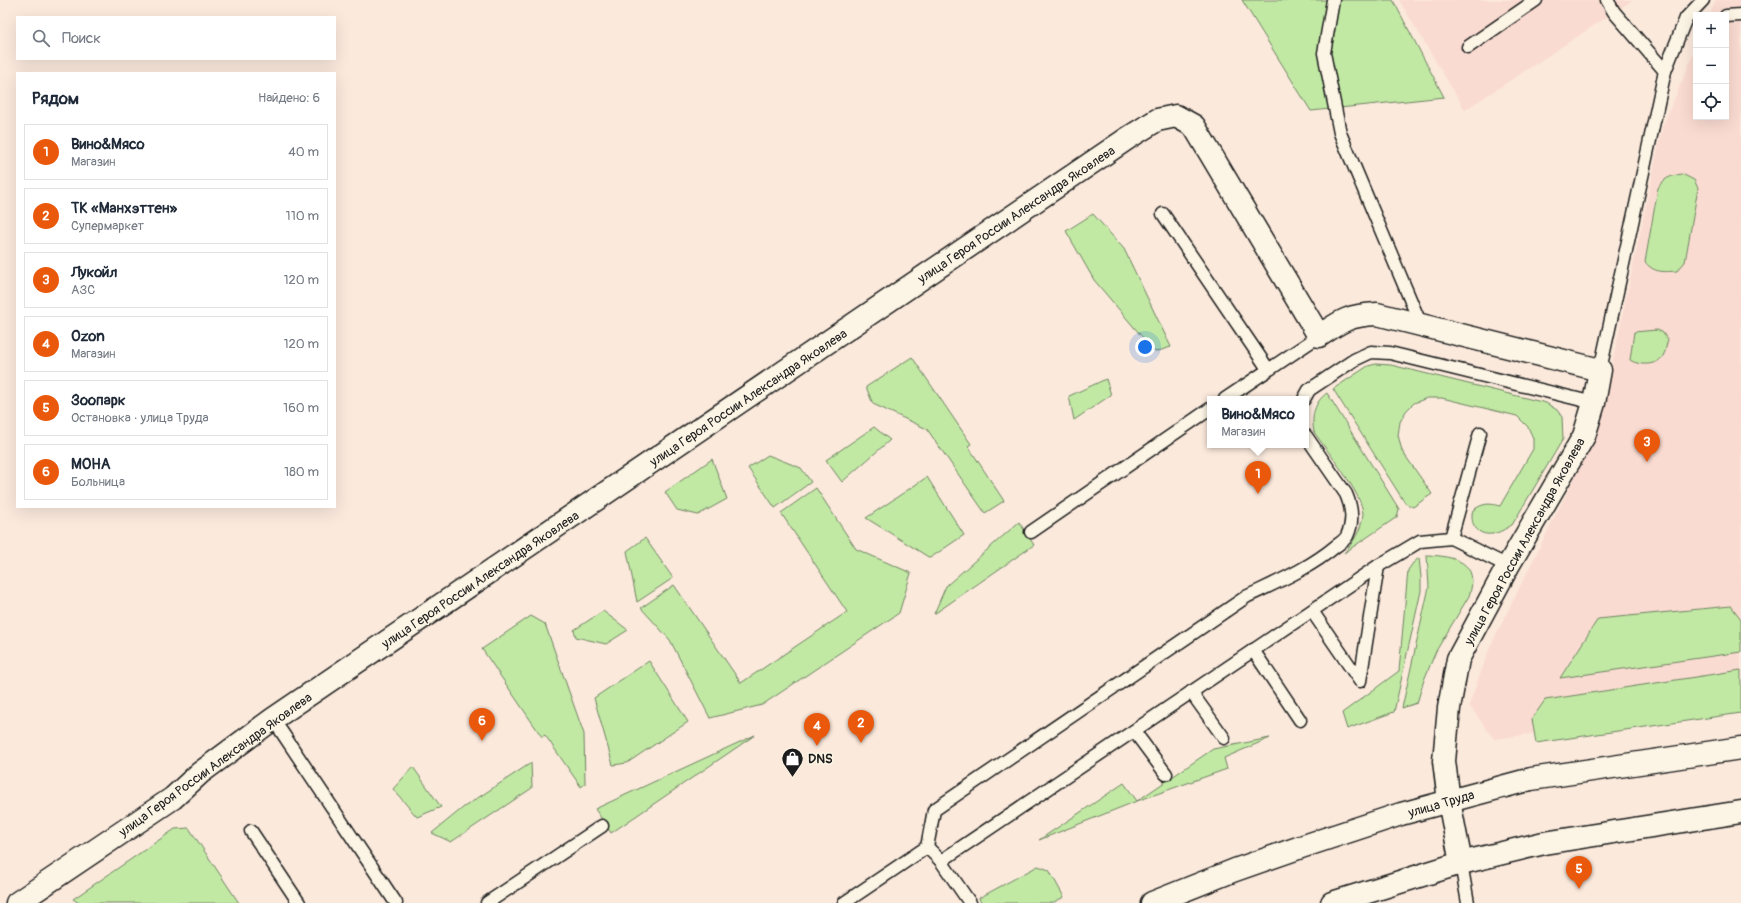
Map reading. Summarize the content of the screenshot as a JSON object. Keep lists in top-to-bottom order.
{
  "streets": {
    "street": ["улица Героя России Александра Яковлева", "улица Труда"]
  },
  "crossings": [
    ["улица Героя России Александра Яковлева", "улица Труда"]
  ],
  "places": {
    "shop": ["DNS"]
  },
  "page": {
    "map_buttons": ["+", "−"],
    "search": "Поиск",
    "heading": ["Рядом", "Найдено: 6"],
    "list": [
      {
        "mark": "1",
        "name": "Вино&Мясо",
        "note": "Магазин",
        "value": "40 m"
      },
      {
        "mark": "2",
        "name": "ТК «Манхэттен»",
        "note": "Супермаркет",
        "value": "110 m"
      },
      {
        "mark": "3",
        "name": "Лукойл",
        "note": "АЗС",
        "value": "120 m"
      },
      {
        "mark": "4",
        "name": "Ozon",
        "note": "Магазин",
        "value": "120 m"
      },
      {
        "mark": "5",
        "name": "Зоопарк",
        "note": "Остановка · улица Труда",
        "value": "160 m"
      },
      {
        "mark": "6",
        "name": "МОНА",
        "note": "Больница",
        "value": "180 m"
      }
    ],
    "popup": ["Вино&Мясо", "Магазин"],
    "pins": [
      "3",
      "1",
      "6",
      "2",
      "4",
      "5"
    ]
  }
}
